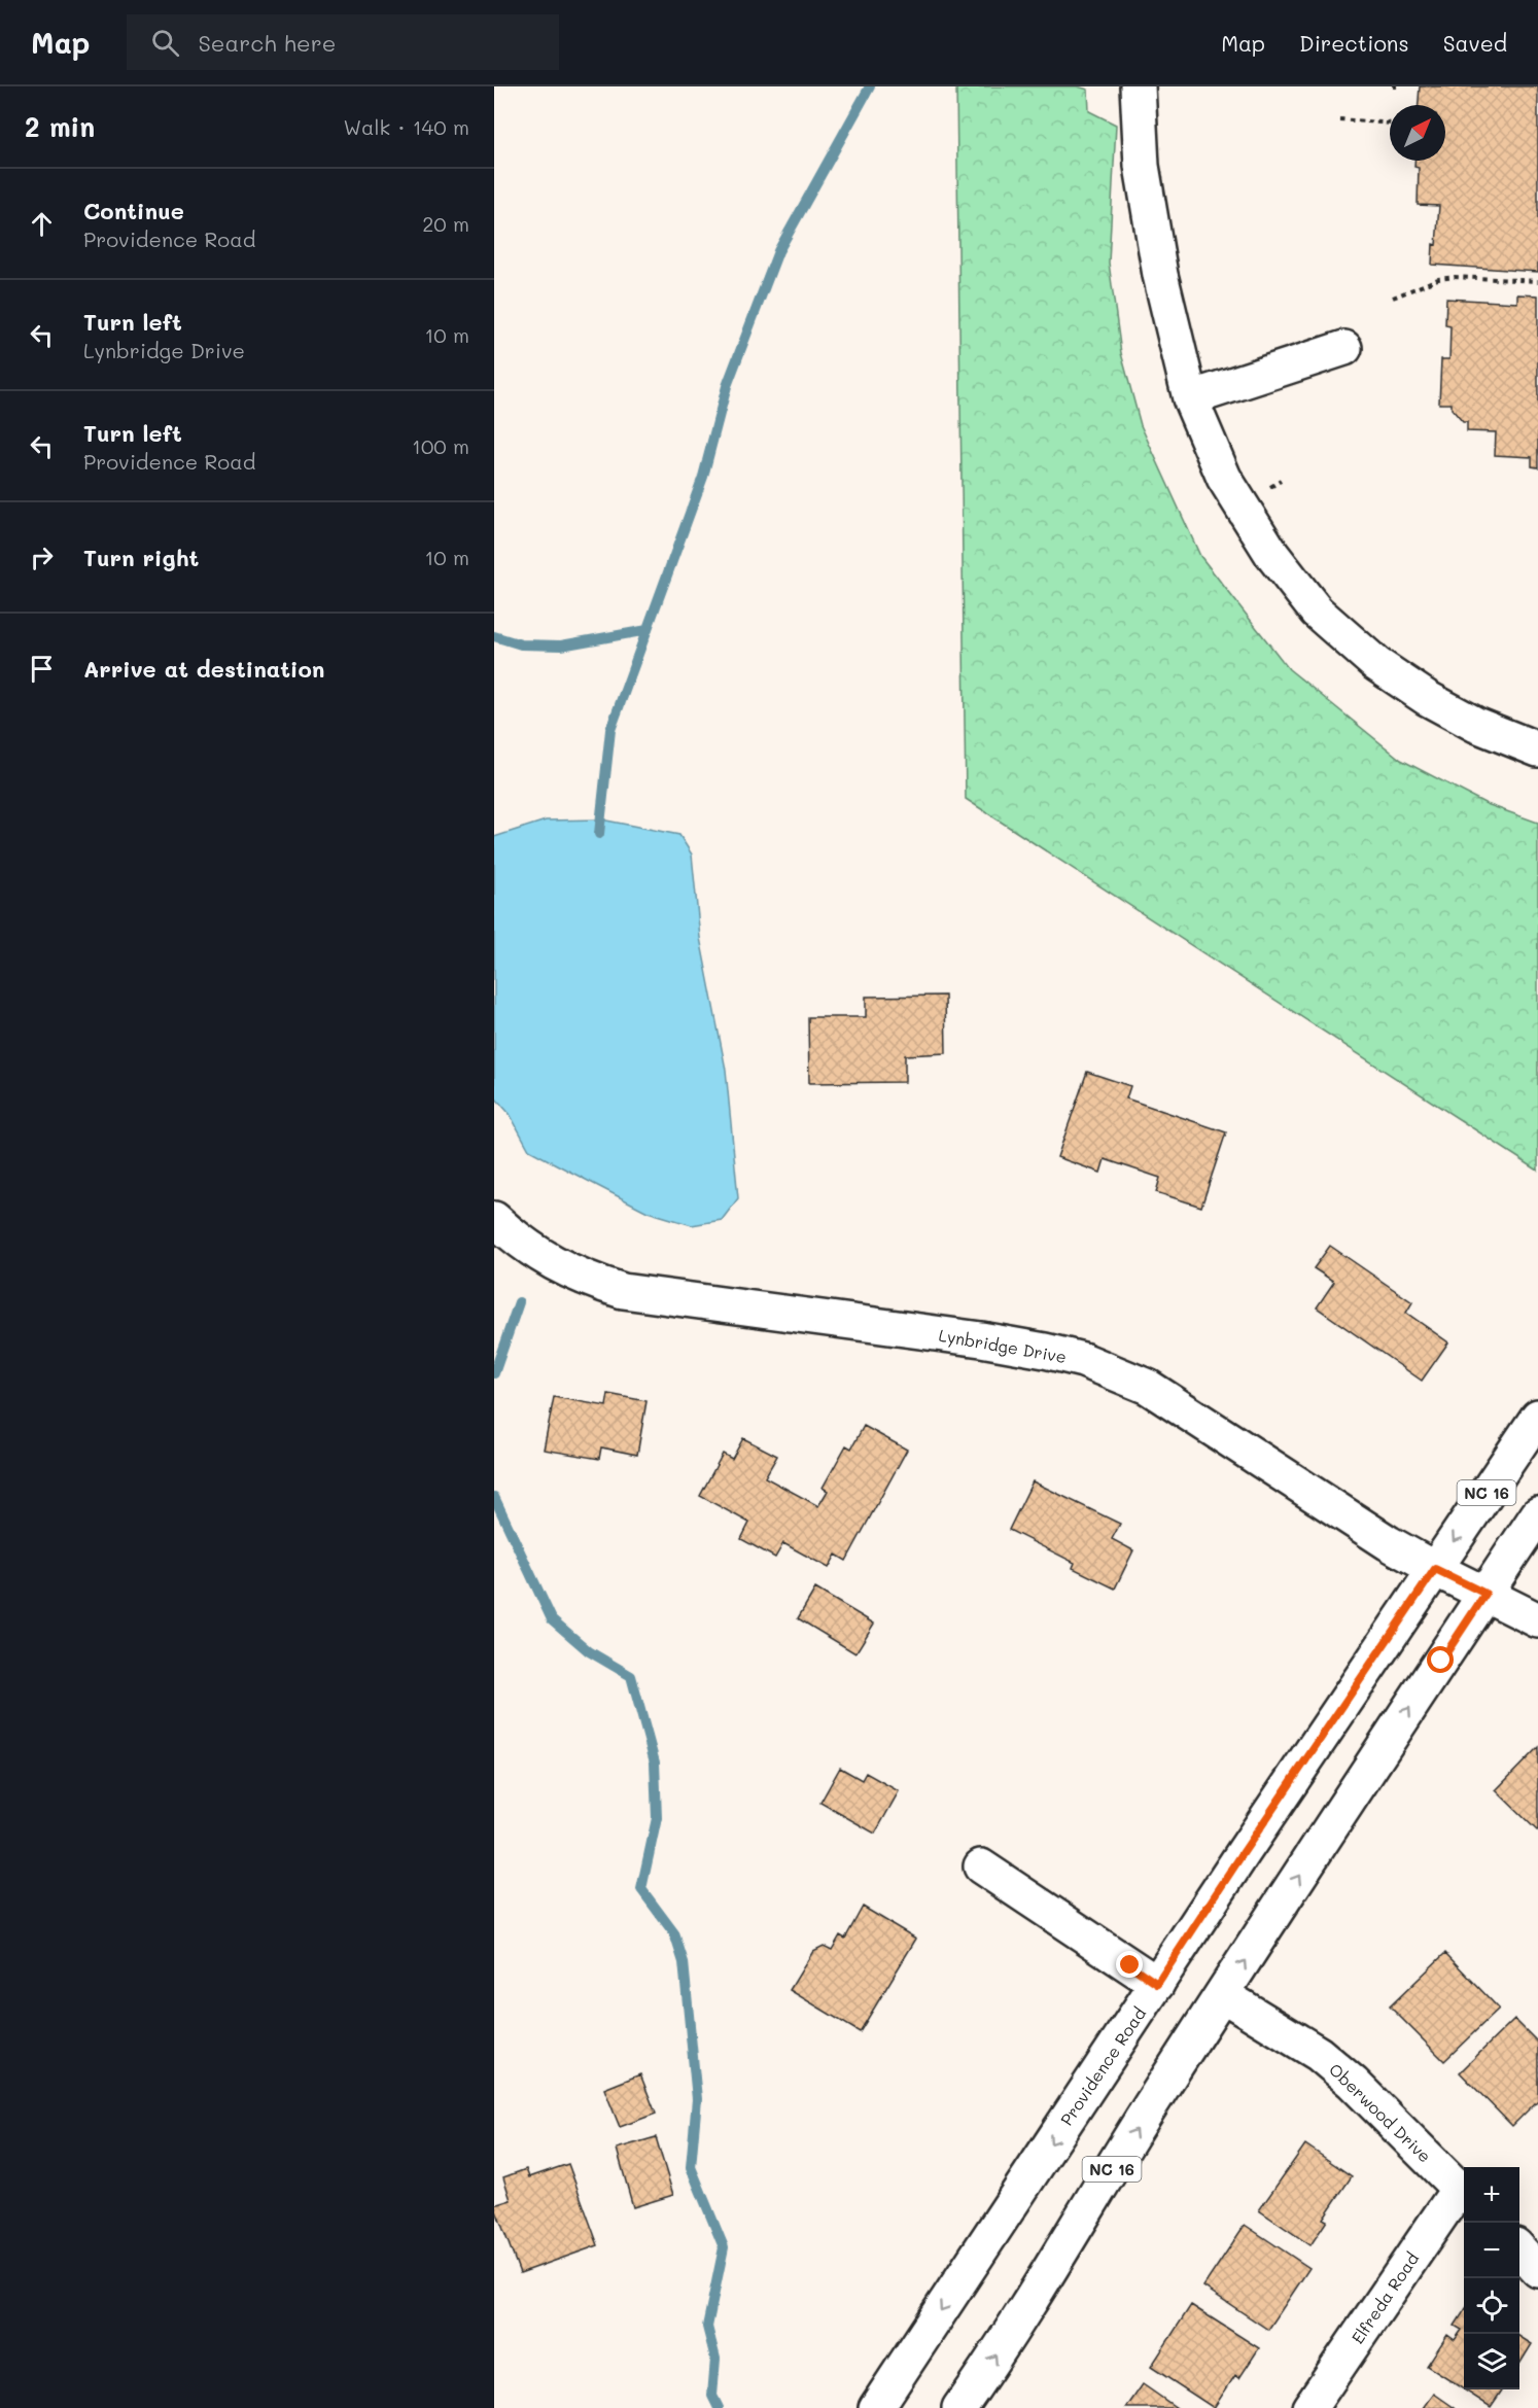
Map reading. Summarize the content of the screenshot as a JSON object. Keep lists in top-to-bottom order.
{
  "streets": {
    "main road": [
      "Lynbridge Drive",
      "NC 16",
      "Providence Road",
      "Oberwood Drive",
      "Elfreda Road"
    ]
  },
  "crossings": [
    ["Lynbridge Drive", "NC 16"],
    ["Lynbridge Drive", "Providence Road"],
    ["NC 16", "Oberwood Drive"],
    ["Oberwood Drive", "Elfreda Road"]
  ],
  "north": "top right",
  "page": {
    "header": "Map",
    "search": "Search here",
    "nav": ["Map", "Directions", "Saved"],
    "heading": ["2 min", "Walk · 140 m"],
    "list": [
      ["Continue", "Providence Road", "20 m"],
      ["Turn left", "Lynbridge Drive", "10 m"],
      ["Turn left", "Providence Road", "100 m"],
      ["Turn right", "10 m"],
      "Arrive at destination"
    ],
    "map_buttons": ["+", "−"]
  }
}
